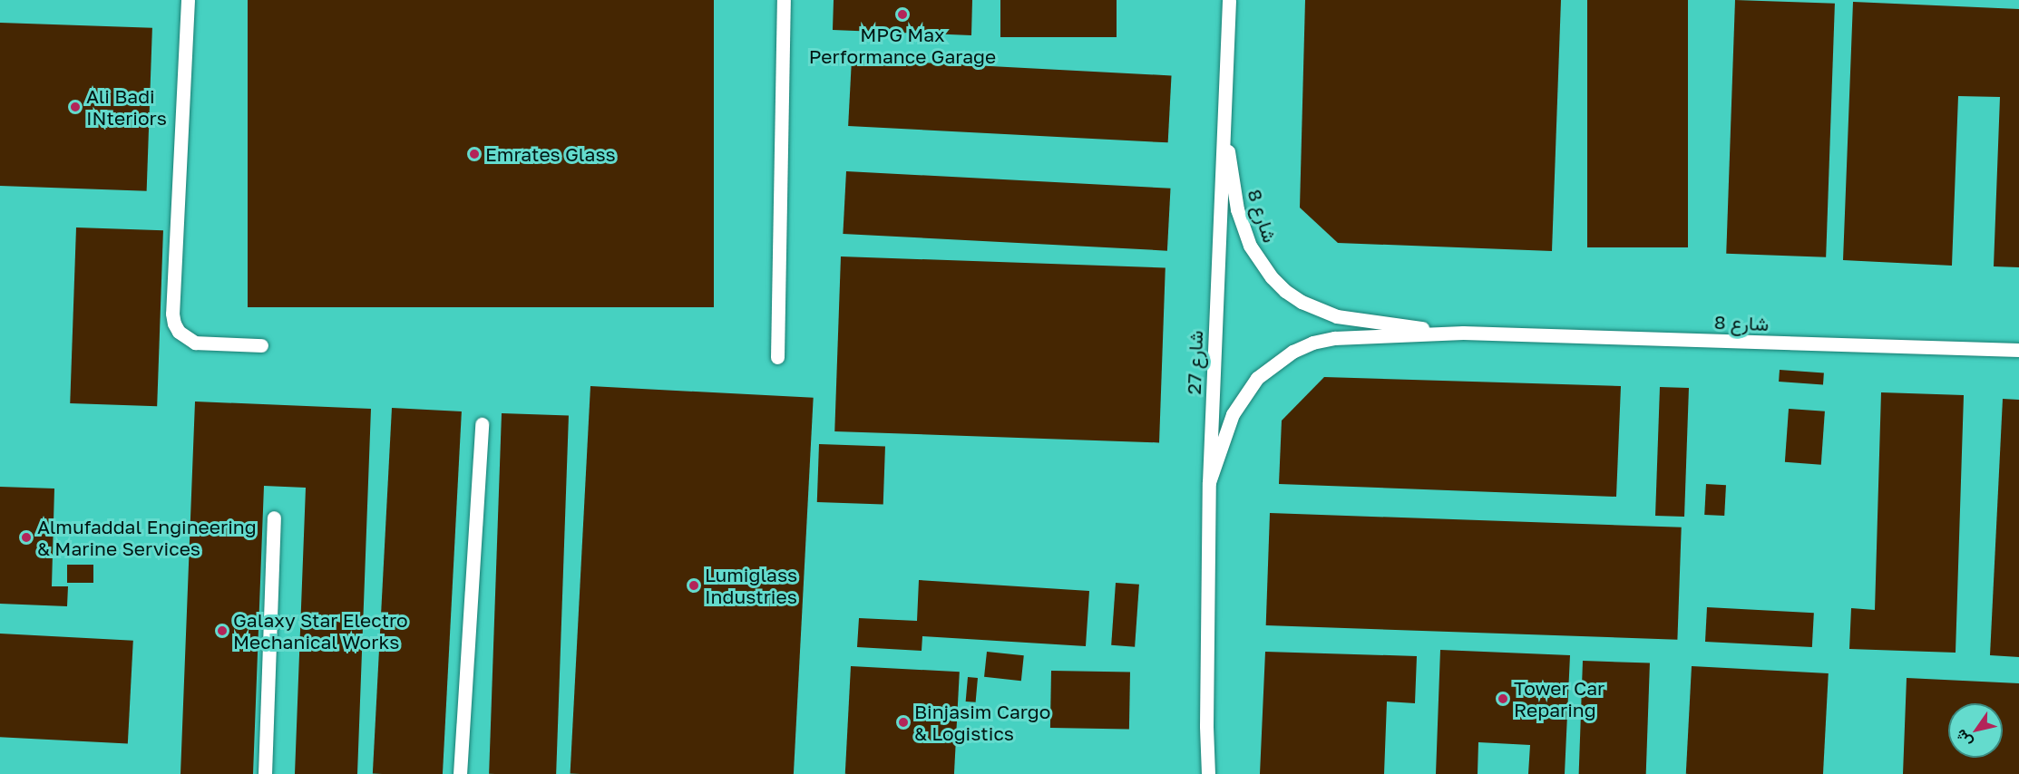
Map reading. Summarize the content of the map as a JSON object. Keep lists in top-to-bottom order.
{
  "streets": {
    "lane": ["شارع 8", "شارع 27"]
  },
  "crossings": [
    ["شارع 8", "شارع 27"]
  ],
  "places": [
    "MPG Max Performance Garage",
    "Ali Badi INteriors",
    "Emrates Glass",
    "Almufaddal Engineering & Marine Services",
    "Lumiglass Industries",
    "Galaxy Star Electro Mechanical Works",
    "Tower Car Reparing",
    "Binjasim Cargo & Logistics"
  ],
  "north": "bottom left"
}
